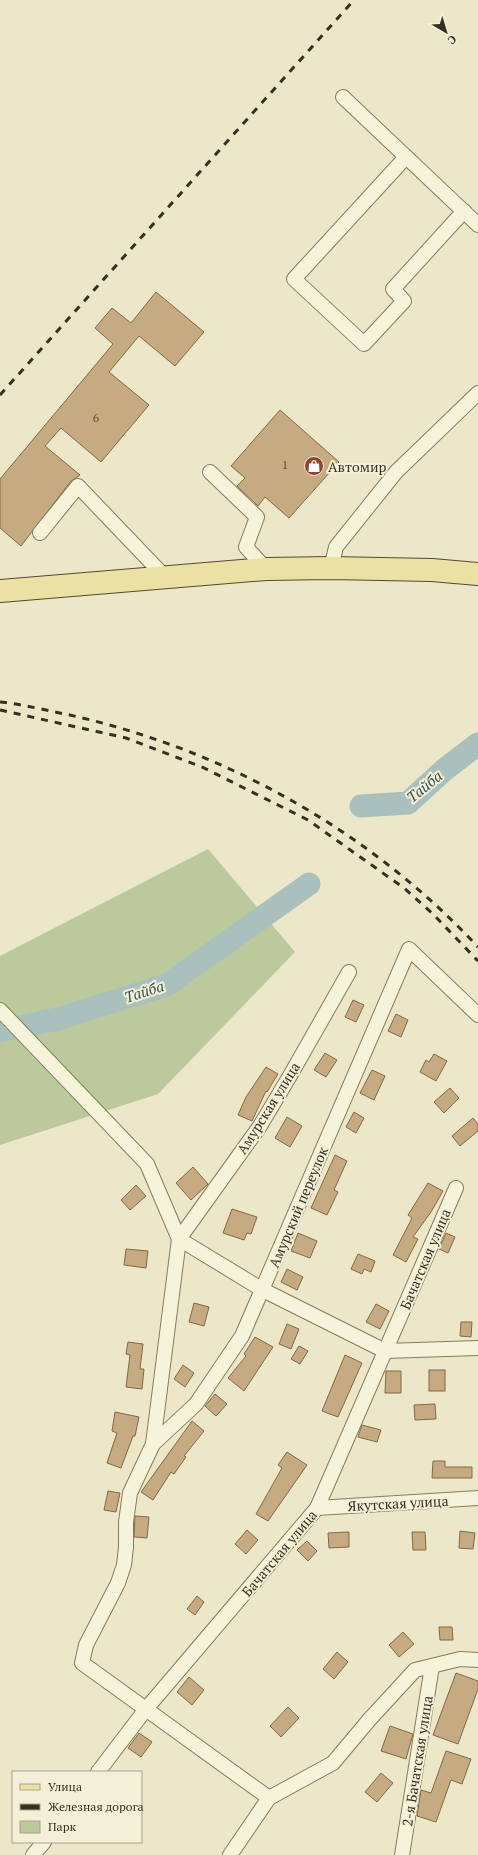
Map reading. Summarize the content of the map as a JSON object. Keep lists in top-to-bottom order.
{
  "streets": {
    "street": [
      "Амурская улица",
      "Амурский переулок",
      "Бачатская улица",
      "Якутская улица",
      "2-я Бачатская улица"
    ]
  },
  "crossings": [
    ["Бачатская улица", "Якутская улица"]
  ],
  "water": ["Тайба"],
  "places": {
    "shop": ["Автомир"]
  },
  "house_numbers": ["6", "1"],
  "legend": ["Улица", "Железная дорога", "Парк"],
  "north": "bottom right"
}
